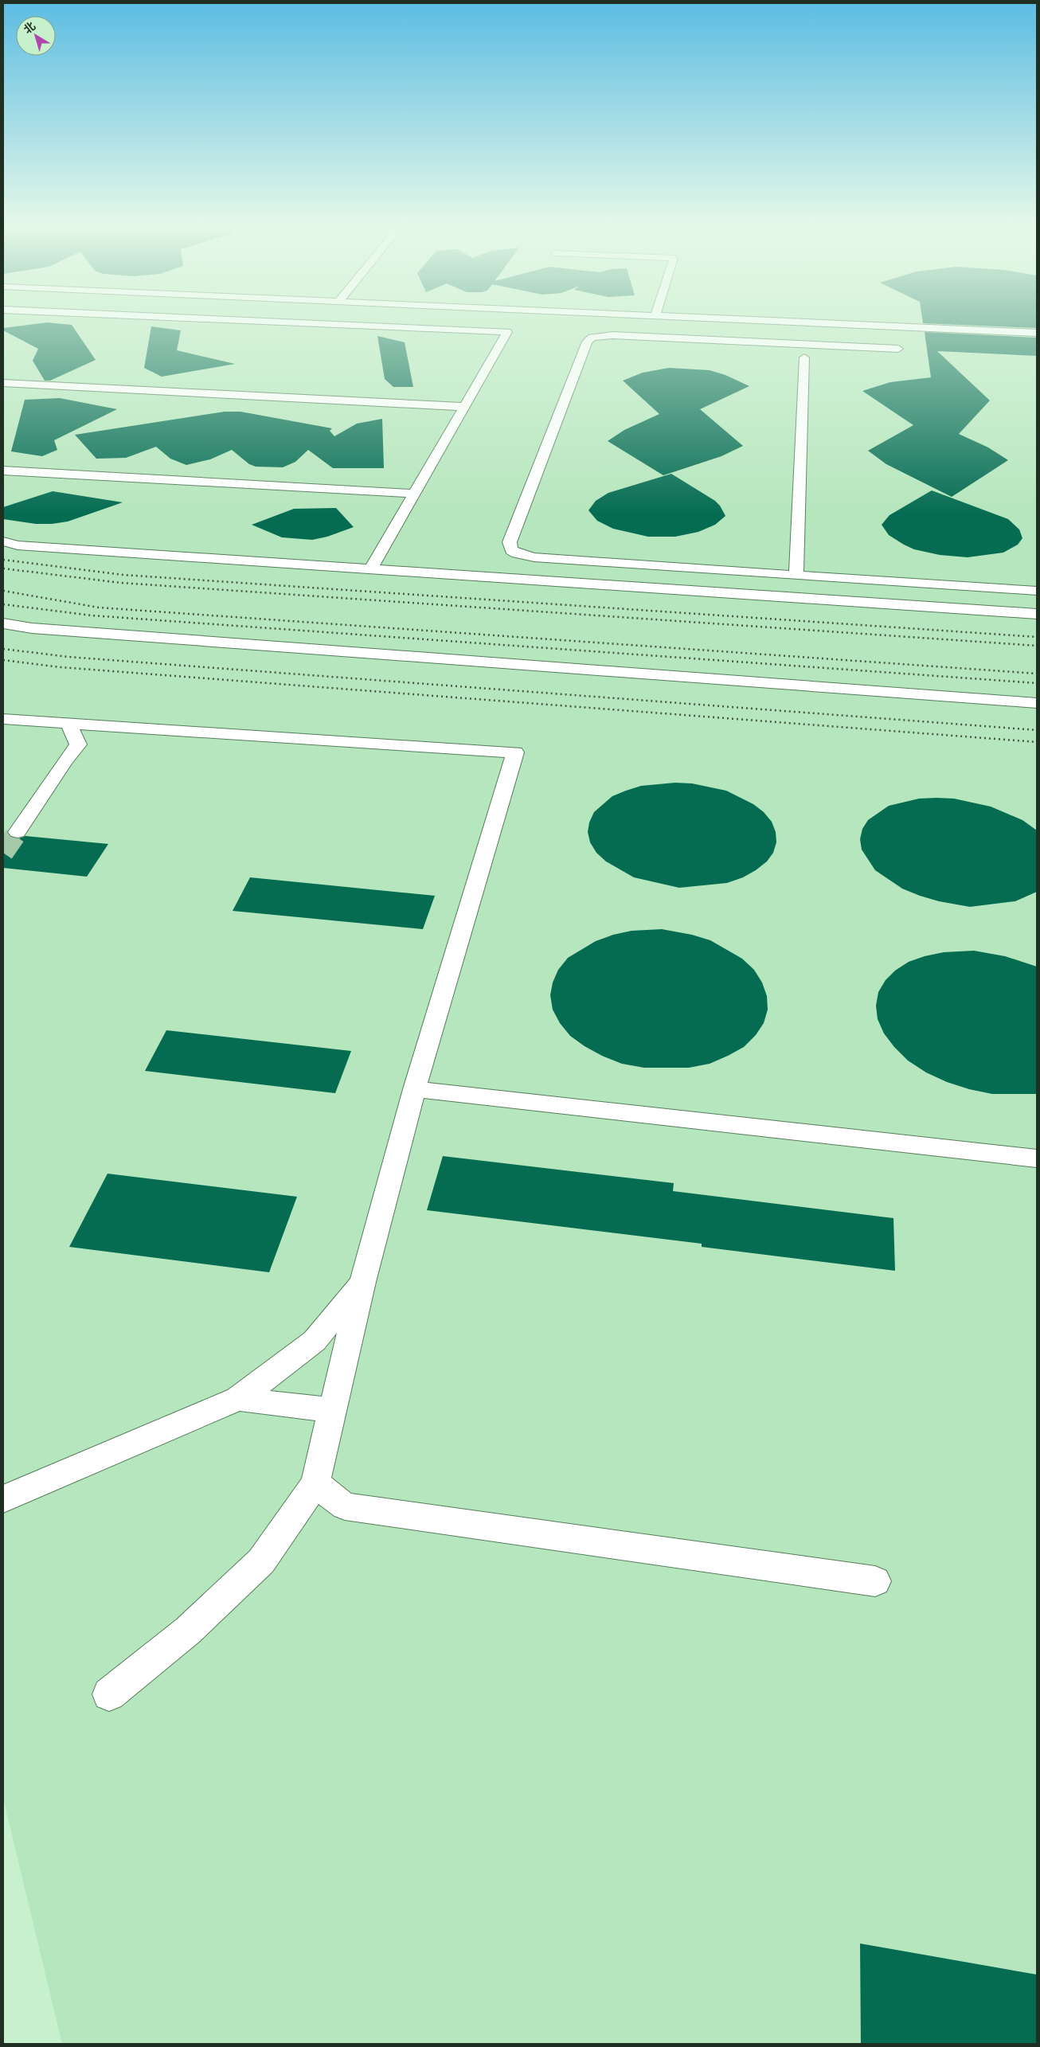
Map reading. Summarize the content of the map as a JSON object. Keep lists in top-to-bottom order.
{
  "north": "top left"
}
